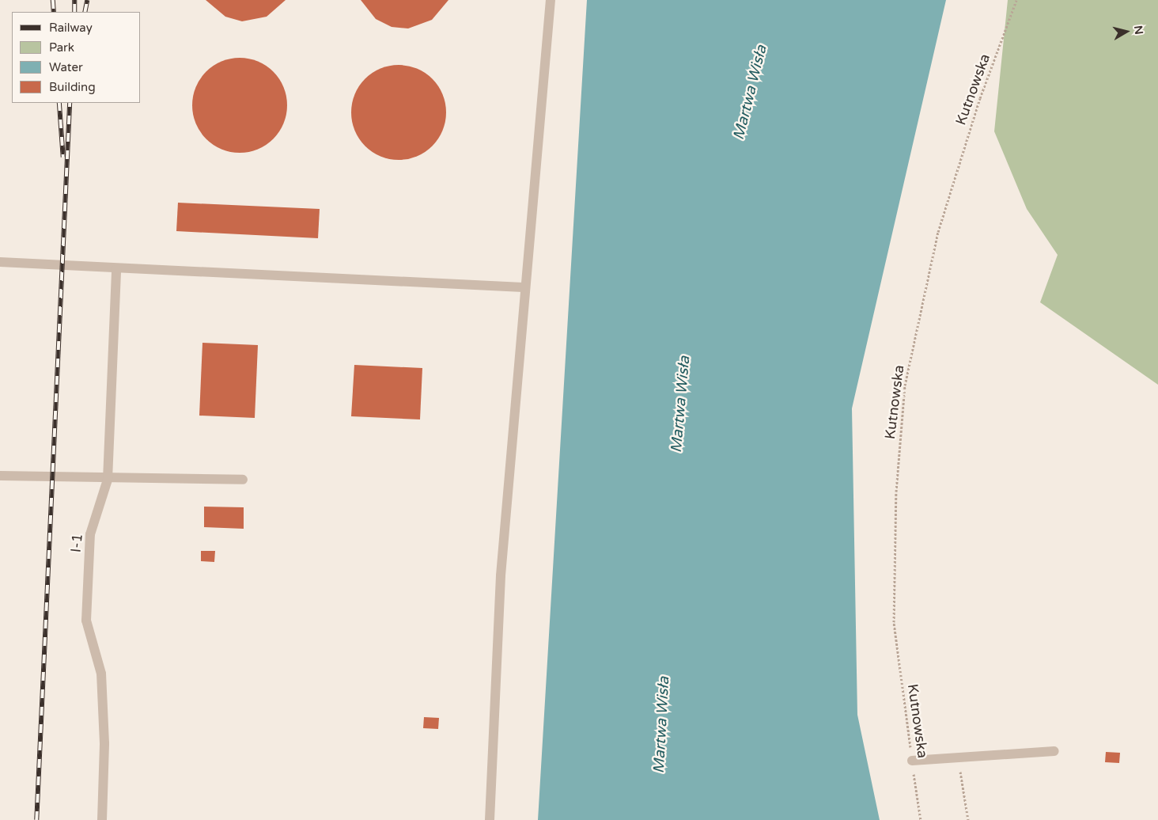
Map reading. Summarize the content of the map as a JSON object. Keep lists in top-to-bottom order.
{
  "streets": {
    "lane": ["I-1"],
    "path": ["Kutnowska"]
  },
  "water": ["Martwa Wisła"],
  "legend": [
    "Railway",
    "Park",
    "Water",
    "Building"
  ],
  "north": "right"
}
